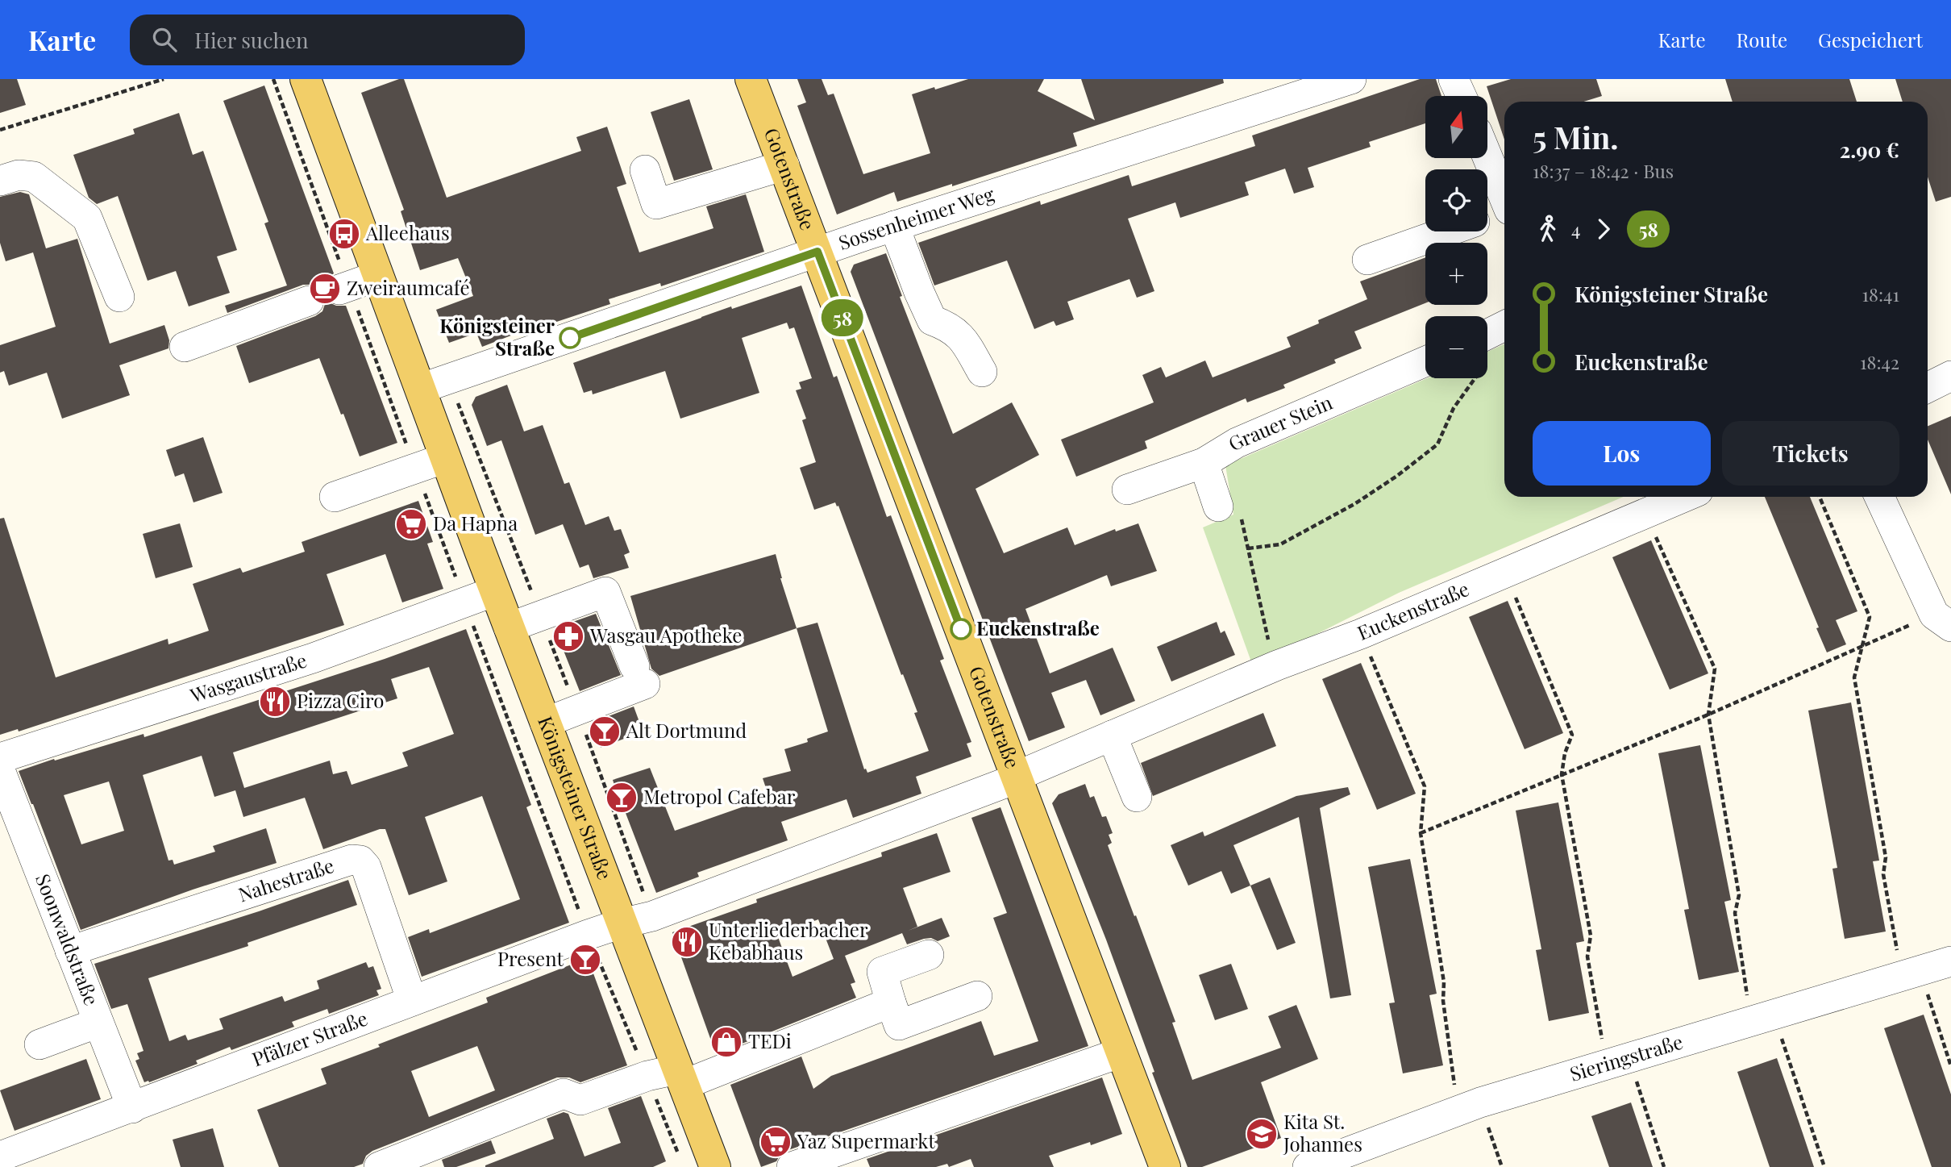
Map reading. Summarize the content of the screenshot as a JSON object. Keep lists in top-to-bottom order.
{
  "streets": {
    "main road": ["Gotenstraße", "Königsteiner Straße"],
    "street": [
      "Sossenheimer Weg",
      "Grauer Stein",
      "Euckenstraße",
      "Wasgaustraße",
      "Nahestraße",
      "Soonwaldstraße",
      "Pfälzer Straße",
      "Sieringstraße"
    ]
  },
  "crossings": [
    ["Gotenstraße", "Sossenheimer Weg"],
    ["Gotenstraße", "Euckenstraße"],
    ["Sossenheimer Weg", "Königsteiner Straße"],
    ["Euckenstraße", "Königsteiner Straße"],
    ["Euckenstraße", "Pfälzer Straße"],
    ["Wasgaustraße", "Königsteiner Straße"],
    ["Königsteiner Straße", "Pfälzer Straße"],
    ["Nahestraße", "Soonwaldstraße"],
    ["Nahestraße", "Pfälzer Straße"],
    ["Soonwaldstraße", "Pfälzer Straße"]
  ],
  "places": {
    "bus stop": ["Alleehaus"],
    "cafe": ["Zweiraumcafé"],
    "other": ["Königsteiner Straße", "Euckenstraße"],
    "supermarket": ["Da Hapna", "Yaz Supermarkt"],
    "pharmacy": ["Wasgau Apotheke"],
    "restaurant": ["Pizza Ciro", "Unterliederbacher Kebabhaus"],
    "bar": ["Alt Dortmund", "Metropol Cafebar", "Present"],
    "shop": ["TEDi"],
    "school or university": ["Kita St. Johannes"]
  },
  "lines": ["bus line 58"],
  "north": "top",
  "page": {
    "header": "Karte",
    "search": "Hier suchen",
    "nav": ["Karte", "Route", "Gespeichert"],
    "on_map": "58",
    "map_buttons": ["+", "−"],
    "heading": ["5 Min.", "18:37 – 18:42 · Bus", "2.90 €"],
    "legs": ["4", "58"],
    "list": [
      {
        "name": "Königsteiner Straße",
        "value": "18:41"
      },
      {
        "name": "Euckenstraße",
        "value": "18:42"
      }
    ],
    "buttons": ["Los", "Tickets"]
  }
}
